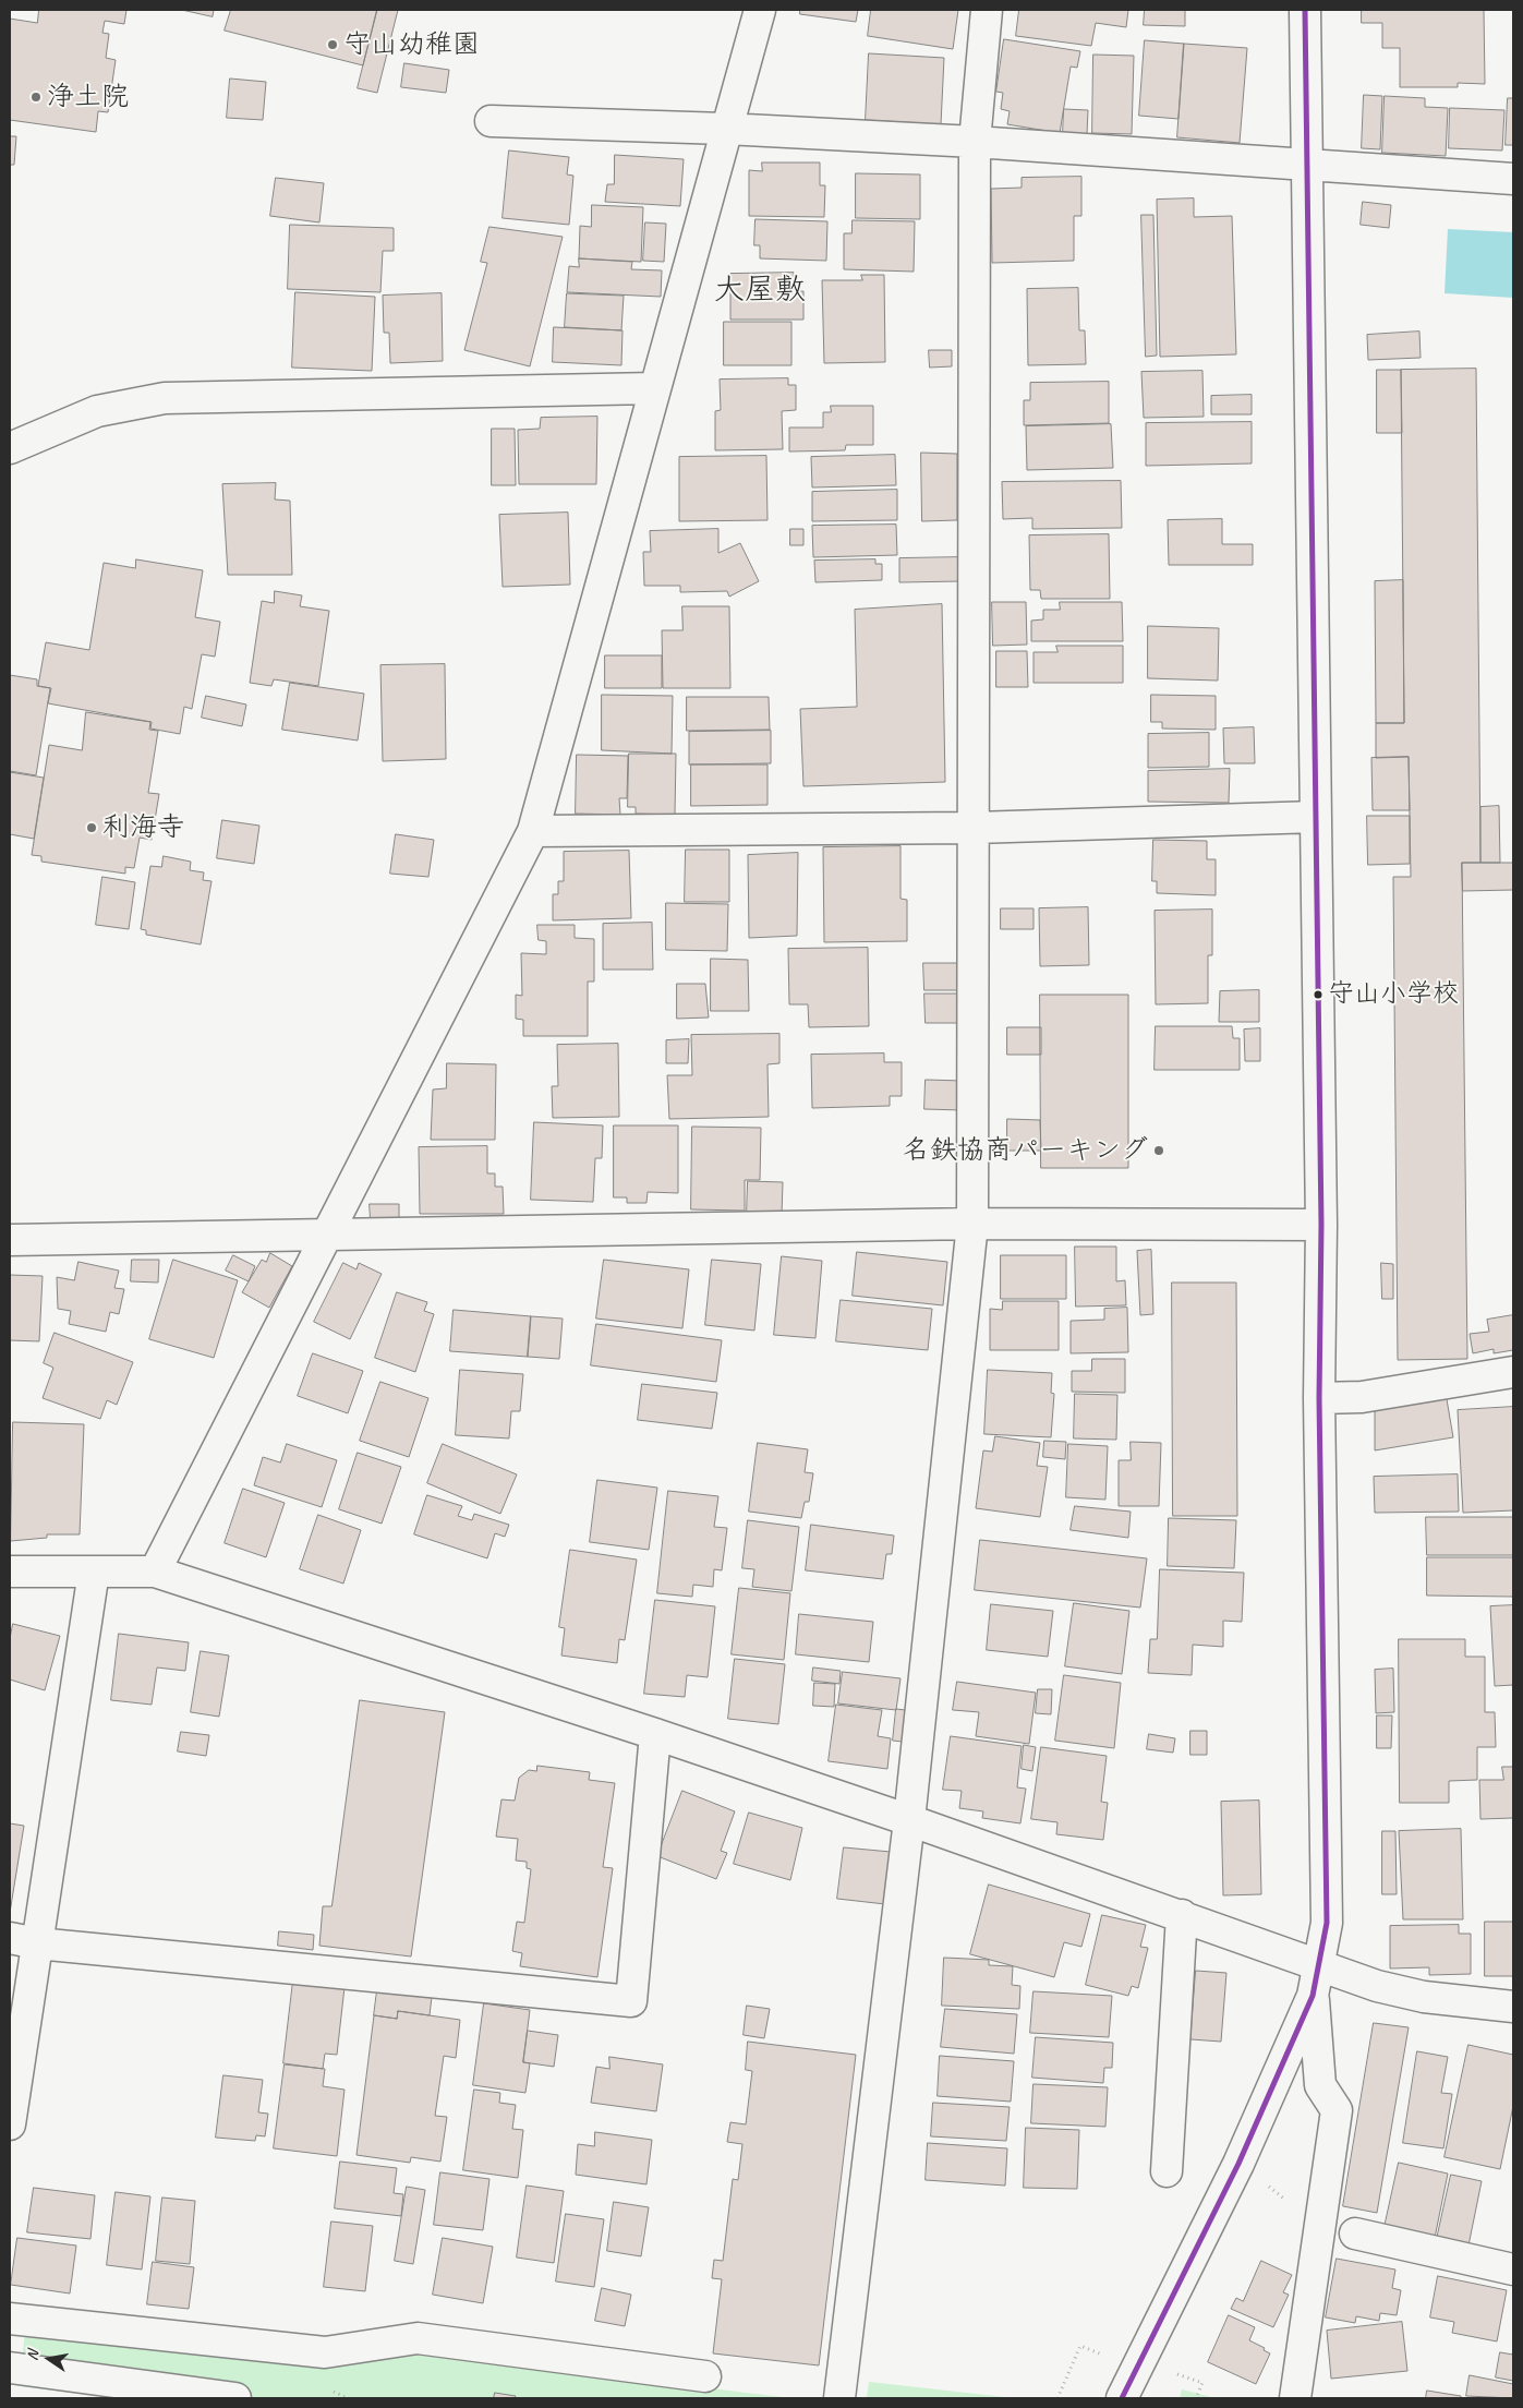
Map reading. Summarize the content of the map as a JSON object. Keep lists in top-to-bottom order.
{
  "districts": ["大屋敷"],
  "places": [
    "守山幼稚園",
    "浄土院",
    "利海寺",
    "守山小学校",
    "名鉄協商パーキング"
  ],
  "north": "left"
}
